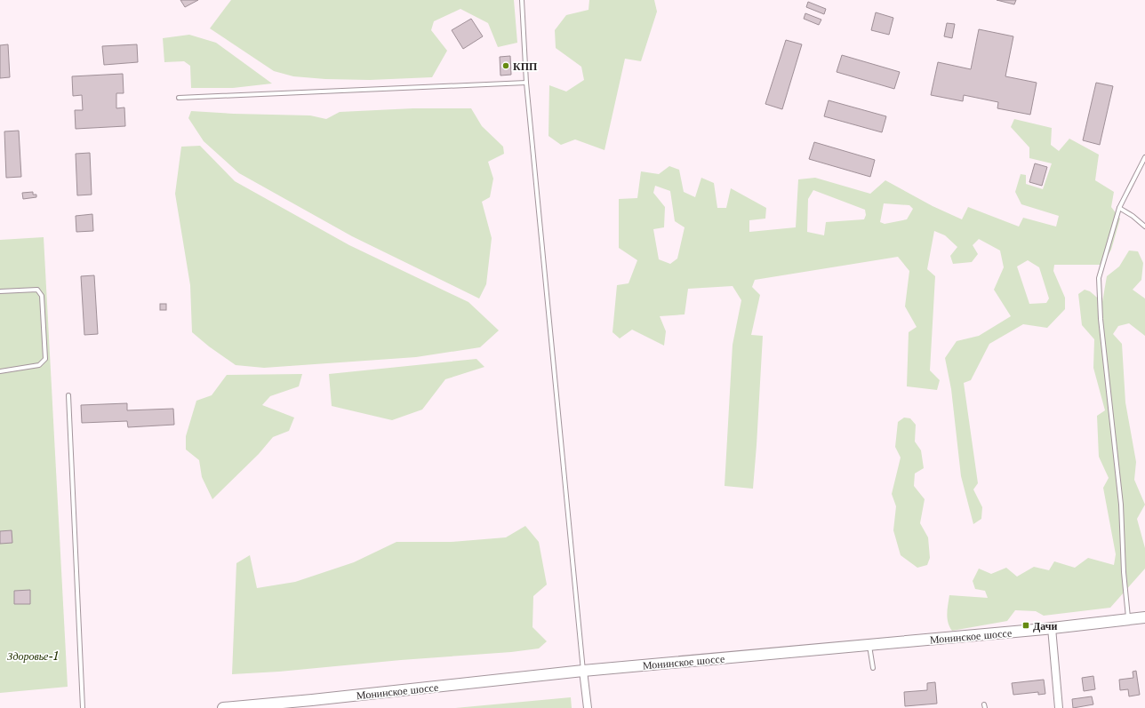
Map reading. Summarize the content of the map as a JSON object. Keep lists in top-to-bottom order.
{
  "streets": {
    "main road": ["Монинское шоссе"]
  },
  "parks": ["Здоровье-1"],
  "places": {
    "other": ["КПП"],
    "transit": ["Дачи"]
  }
}
